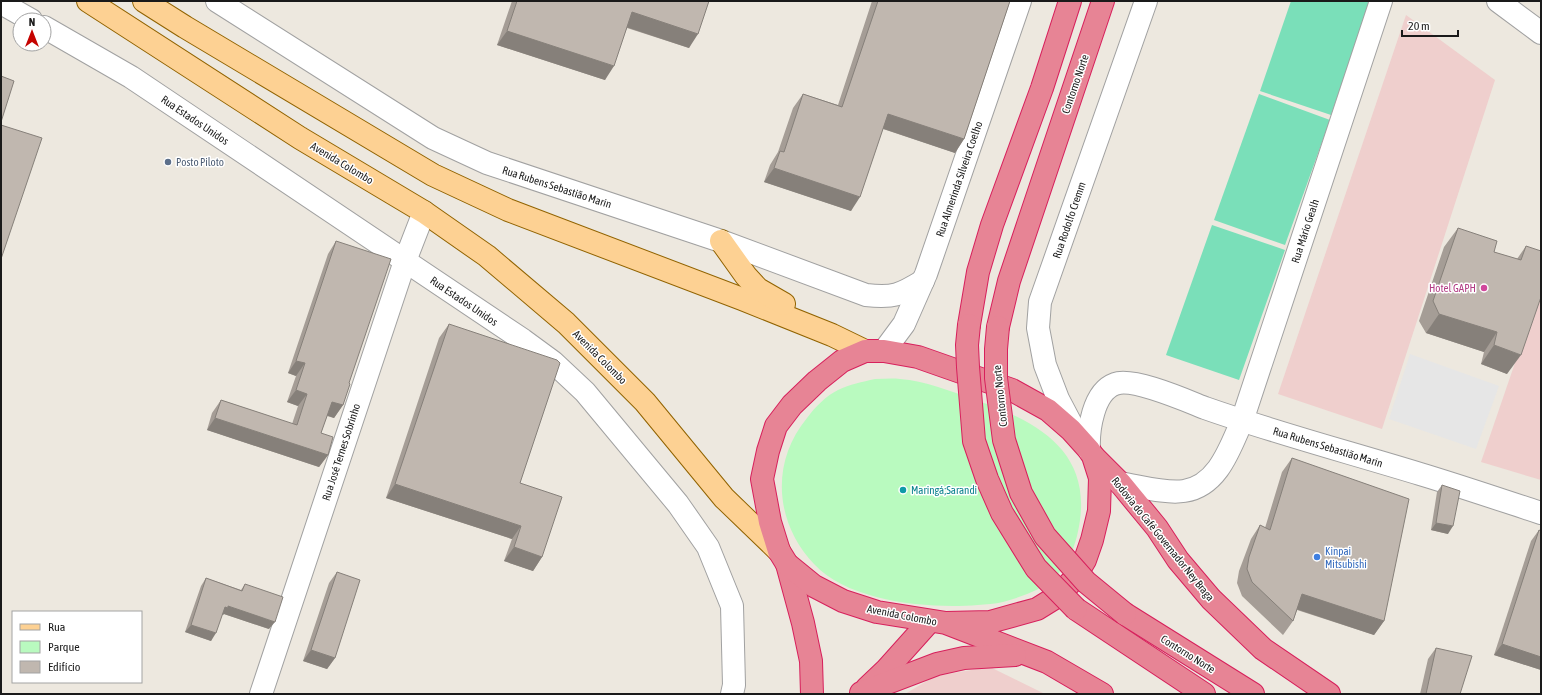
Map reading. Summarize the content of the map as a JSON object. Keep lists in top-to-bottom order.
{
  "streets": {
    "highway": ["Contorno Norte", "Avenida Colombo", "Rodovia do Café Governador Ney Braga"],
    "street": [
      "Rua Estados Unidos",
      "Rua Almerinda Silveira Coelho",
      "Rua Rubens Sebastião Marin",
      "Rua Rodolfo Cremm",
      "Rua Mário Gealh",
      "Rua José Ternes Sobrinho"
    ]
  },
  "crossings": [
    ["Rua Estados Unidos", "Rua José Ternes Sobrinho"],
    ["Avenida Colombo", "Rua José Ternes Sobrinho"],
    ["Rua Almerinda Silveira Coelho", "Rua Rubens Sebastião Marin"],
    ["Rua Rubens Sebastião Marin", "Rua Rodolfo Cremm"],
    ["Rua Rubens Sebastião Marin", "Rua Mário Gealh"],
    ["Rua Rubens Sebastião Marin", "Rodovia do Café Governador Ney Braga"],
    ["Rua Rodolfo Cremm", "Rua Mário Gealh"],
    ["Rua Rodolfo Cremm", "Rodovia do Café Governador Ney Braga"],
    ["Rua Mário Gealh", "Rodovia do Café Governador Ney Braga"]
  ],
  "places": [
    "Posto Piloto",
    "Hotel GAPH",
    "Maringá;Sarandi",
    "Kinpai Mitsubishi"
  ],
  "legend": ["Rua", "Parque", "Edifício"],
  "scale_bar": "20 m",
  "north": "top"
}
